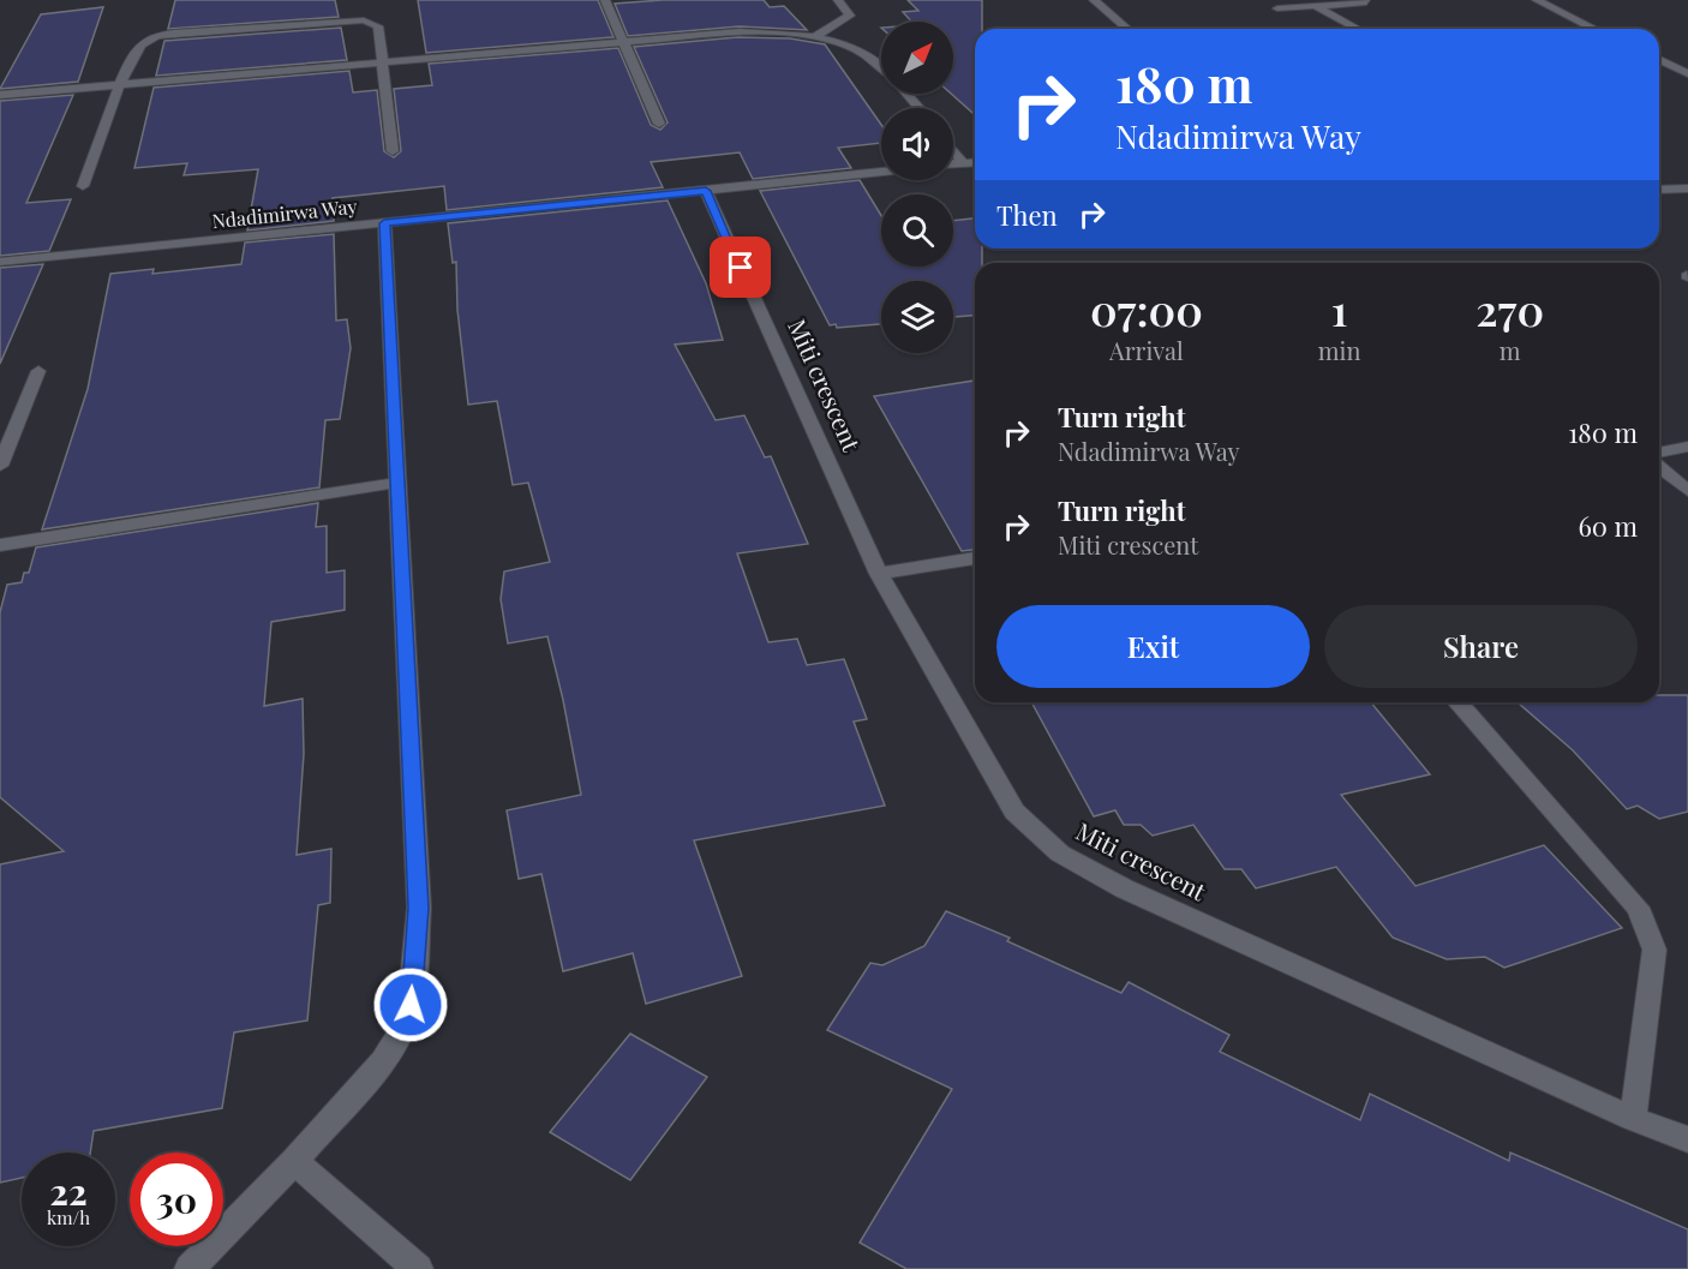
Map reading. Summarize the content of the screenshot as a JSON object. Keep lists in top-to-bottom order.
{
  "streets": {
    "street": ["Ndadimirwa Way", "Miti crescent"]
  },
  "crossings": [
    ["Ndadimirwa Way", "Miti crescent"]
  ],
  "north": "top right",
  "page": {
    "turn": ["180 m", "Ndadimirwa Way"],
    "then": "Then",
    "eta": [
      "07:00",
      "Arrival",
      "1",
      "min",
      "270",
      "m"
    ],
    "list": [
      {
        "name": "Turn right",
        "note": "Ndadimirwa Way",
        "value": "180 m"
      },
      {
        "name": "Turn right",
        "note": "Miti crescent",
        "value": "60 m"
      }
    ],
    "buttons": ["Exit", "Share"],
    "speed": "22 km/h",
    "limit": "30"
  }
}
